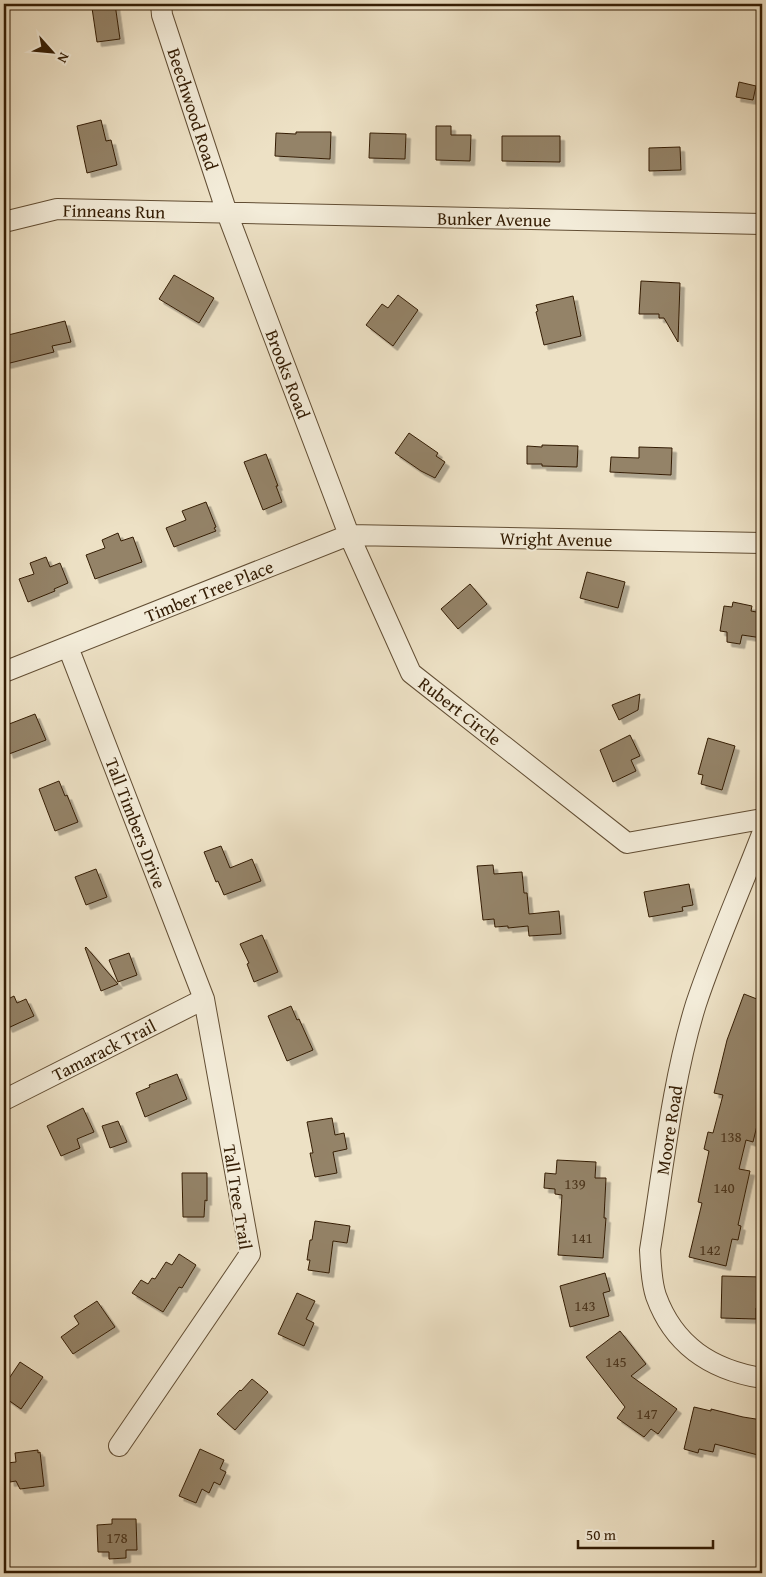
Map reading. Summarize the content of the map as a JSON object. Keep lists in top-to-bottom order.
{
  "streets": {
    "street": [
      "Beechwood Road",
      "Finneans Run",
      "Bunker Avenue",
      "Brooks Road",
      "Wright Avenue",
      "Timber Tree Place",
      "Rubert Circle",
      "Tall Timbers Drive",
      "Tamarack Trail",
      "Moore Road",
      "Tall Tree Trail"
    ]
  },
  "crossings": [
    ["Beechwood Road", "Finneans Run"],
    ["Beechwood Road", "Bunker Avenue"],
    ["Beechwood Road", "Brooks Road"],
    ["Finneans Run", "Bunker Avenue"],
    ["Finneans Run", "Brooks Road"],
    ["Bunker Avenue", "Brooks Road"],
    ["Brooks Road", "Wright Avenue"],
    ["Brooks Road", "Timber Tree Place"],
    ["Brooks Road", "Rubert Circle"],
    ["Wright Avenue", "Timber Tree Place"],
    ["Wright Avenue", "Rubert Circle"],
    ["Timber Tree Place", "Rubert Circle"],
    ["Timber Tree Place", "Tall Timbers Drive"],
    ["Tall Timbers Drive", "Tamarack Trail"],
    ["Tall Timbers Drive", "Tall Tree Trail"],
    ["Tamarack Trail", "Tall Tree Trail"]
  ],
  "house_numbers": [
    "138",
    "139",
    "140",
    "141",
    "142",
    "143",
    "145",
    "147",
    "178"
  ],
  "scale_bar": "50 m",
  "north": "bottom right"
}
